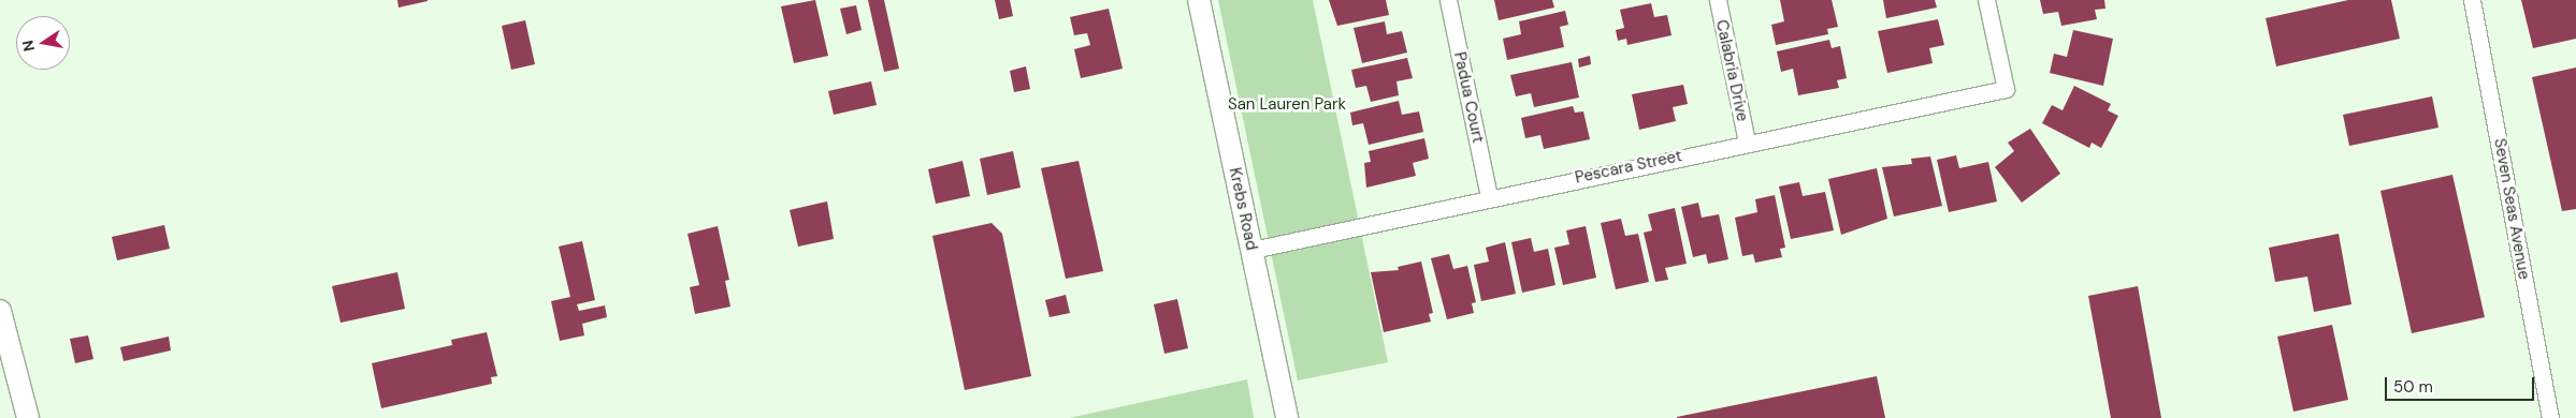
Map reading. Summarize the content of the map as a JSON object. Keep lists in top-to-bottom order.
{
  "streets": {
    "street": [
      "Calabria Drive",
      "Padua Court",
      "Pescara Street",
      "Krebs Road",
      "Seven Seas Avenue"
    ]
  },
  "crossings": [
    ["Calabria Drive", "Pescara Street"],
    ["Padua Court", "Pescara Street"],
    ["Pescara Street", "Krebs Road"]
  ],
  "parks": ["San Lauren Park"],
  "scale_bar": "50 m",
  "north": "left"
}
